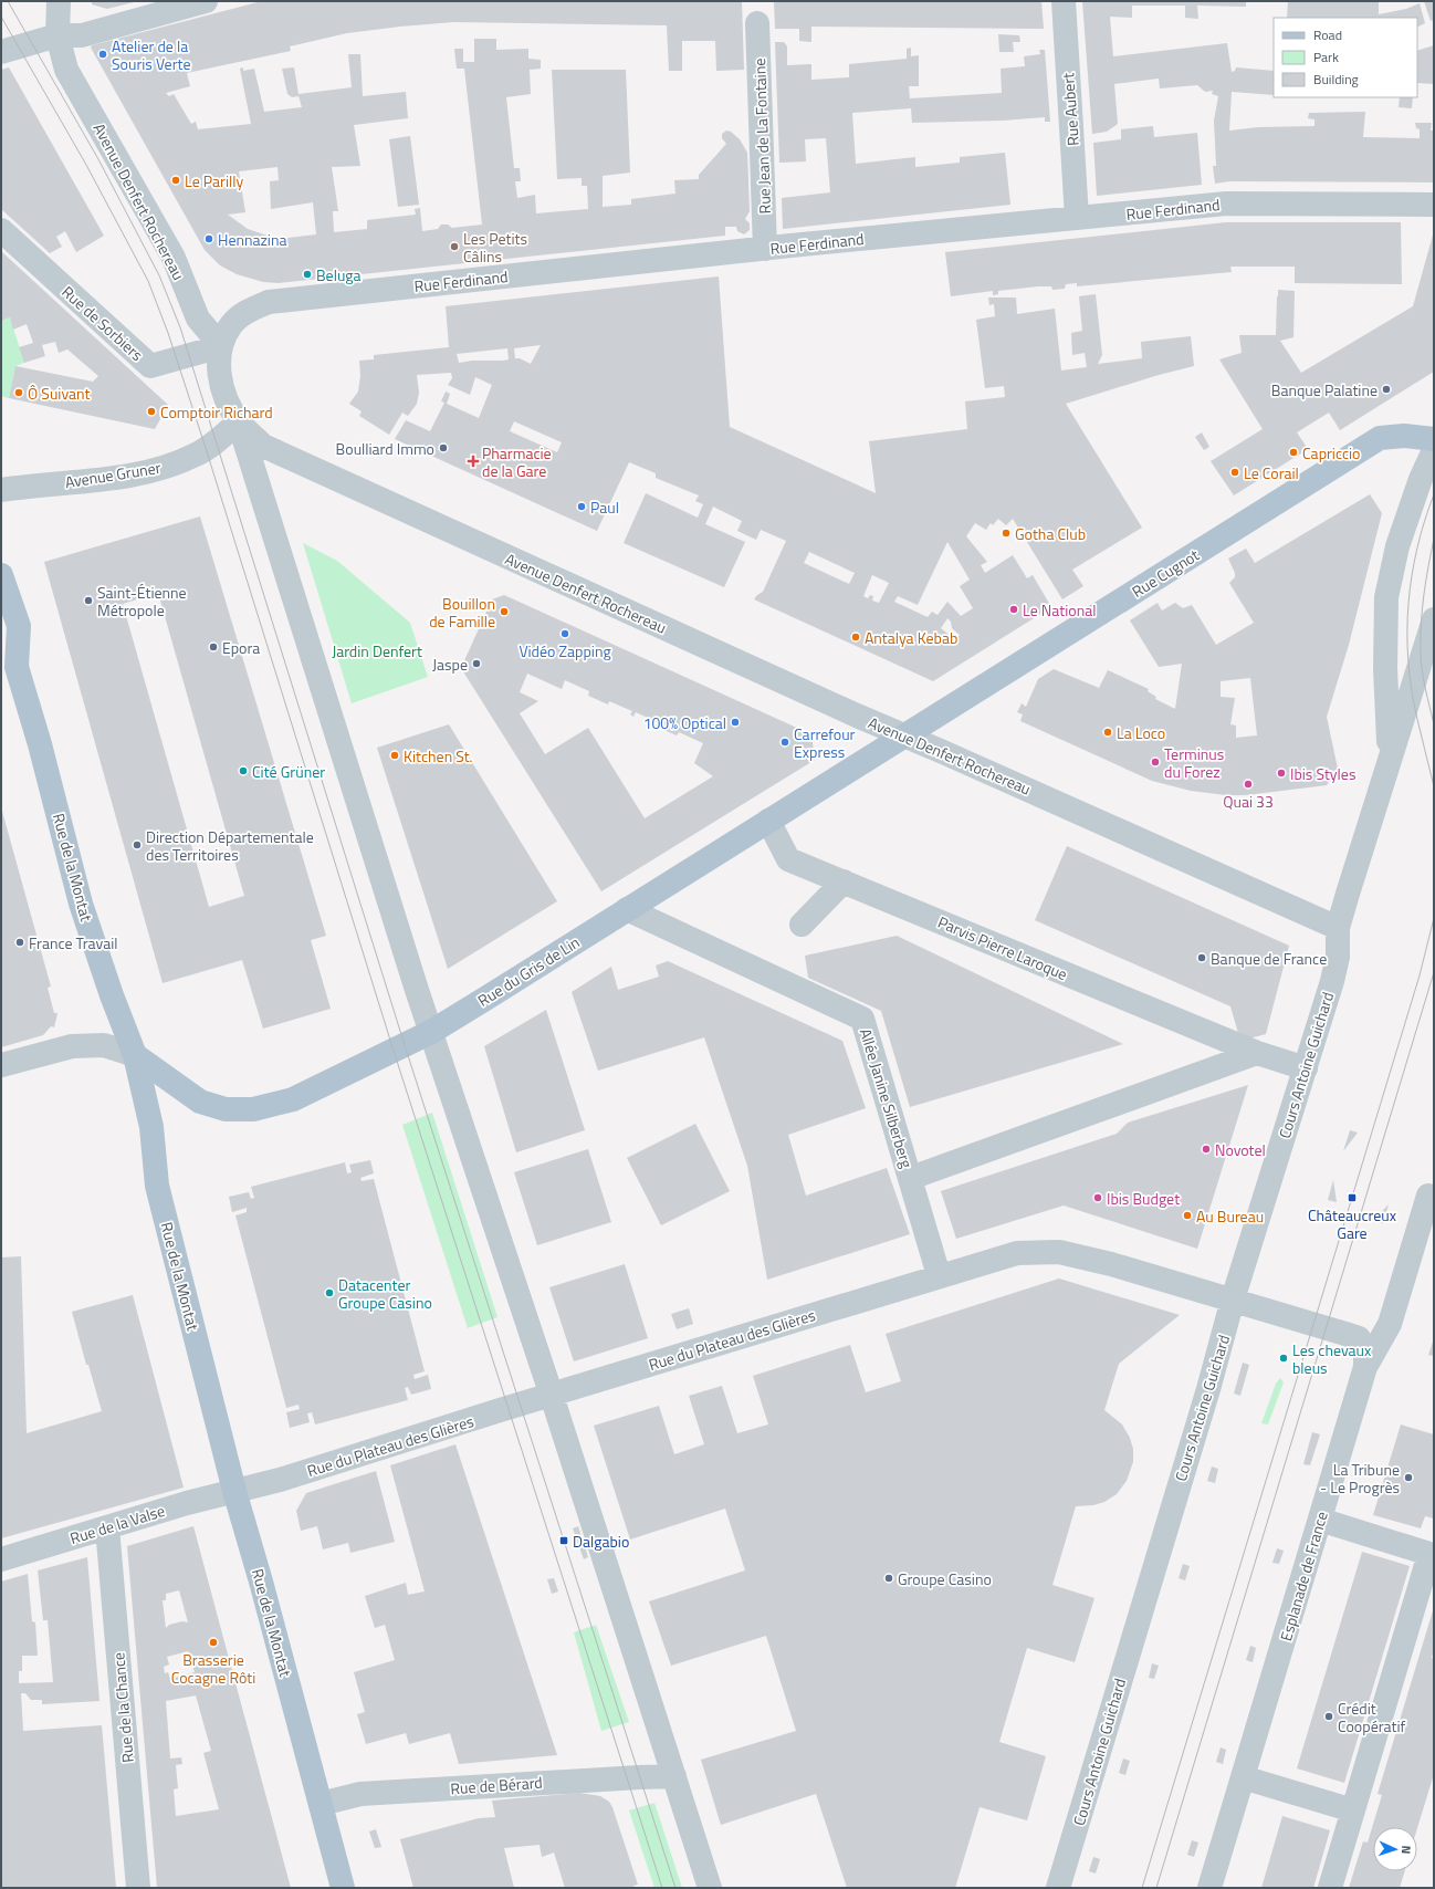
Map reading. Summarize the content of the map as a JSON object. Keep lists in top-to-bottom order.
{
  "streets": {
    "main road": ["Rue Cugnot", "Rue de la Montat", "Rue du Gris de Lin"],
    "street": [
      "Rue Aubert",
      "Rue Jean de La Fontaine",
      "Avenue Denfert Rochereau",
      "Rue Ferdinand",
      "Rue de Sorbiers",
      "Avenue Gruner",
      "Parvis Pierre Laroque",
      "Cours Antoine Guichard",
      "Allée Janine Silberberg",
      "Rue du Plateau des Glières",
      "Rue de la Valse",
      "Esplanade de France",
      "Rue de la Chance",
      "Rue de Bérard"
    ]
  },
  "crossings": [
    ["Rue Aubert", "Rue Ferdinand"],
    ["Rue Jean de La Fontaine", "Rue Ferdinand"],
    ["Avenue Denfert Rochereau", "Rue Ferdinand"],
    ["Avenue Denfert Rochereau", "Rue de Sorbiers"],
    ["Avenue Denfert Rochereau", "Avenue Gruner"],
    ["Avenue Denfert Rochereau", "Rue Cugnot"],
    ["Avenue Denfert Rochereau", "Rue du Gris de Lin"],
    ["Avenue Denfert Rochereau", "Cours Antoine Guichard"],
    ["Rue Ferdinand", "Rue de Sorbiers"],
    ["Rue Cugnot", "Rue du Gris de Lin"],
    ["Rue de la Montat", "Rue du Gris de Lin"],
    ["Rue de la Montat", "Rue du Plateau des Glières"],
    ["Rue de la Montat", "Rue de la Valse"],
    ["Rue de la Montat", "Rue de Bérard"],
    ["Parvis Pierre Laroque", "Rue du Gris de Lin"],
    ["Parvis Pierre Laroque", "Cours Antoine Guichard"],
    ["Rue du Gris de Lin", "Allée Janine Silberberg"],
    ["Cours Antoine Guichard", "Rue du Plateau des Glières"],
    ["Cours Antoine Guichard", "Esplanade de France"],
    ["Allée Janine Silberberg", "Rue du Plateau des Glières"],
    ["Rue du Plateau des Glières", "Rue de la Valse"],
    ["Rue du Plateau des Glières", "Esplanade de France"],
    ["Rue de la Valse", "Rue de la Chance"]
  ],
  "parks": ["Jardin Denfert"],
  "places": {
    "other": [
      "Atelier de la Souris Verte",
      "Le Parilly",
      "Hennazina",
      "Les Petits Câlins",
      "Beluga",
      "Banque Palatine",
      "Ô Suivant",
      "Comptoir Richard",
      "Boulliard Immo",
      "Capriccio",
      "Le Corail",
      "Paul",
      "Gotha Club",
      "Saint-Étienne Métropole",
      "Le National",
      "Bouillon de Famille",
      "Vidéo Zapping",
      "Antalya Kebab",
      "Epora",
      "Jaspe",
      "100% Optical",
      "La Loco",
      "Carrefour Express",
      "Kitchen St.",
      "Terminus du Forez",
      "Cité Grüner",
      "Ibis Styles",
      "Quai 33",
      "Direction Départementale des Territoires",
      "France Travail",
      "Banque de France",
      "Novotel",
      "Ibis Budget",
      "Au Bureau",
      "Datacenter Groupe Casino",
      "Les chevaux bleus",
      "La Tribune - Le Progrès",
      "Groupe Casino",
      "Brasserie Cocagne Rôti",
      "Crédit Coopératif"
    ],
    "health": ["Pharmacie de la Gare"],
    "transit": ["Châteaucreux Gare", "Dalgabio"]
  },
  "legend": ["Road", "Park", "Building"],
  "north": "right"
}
